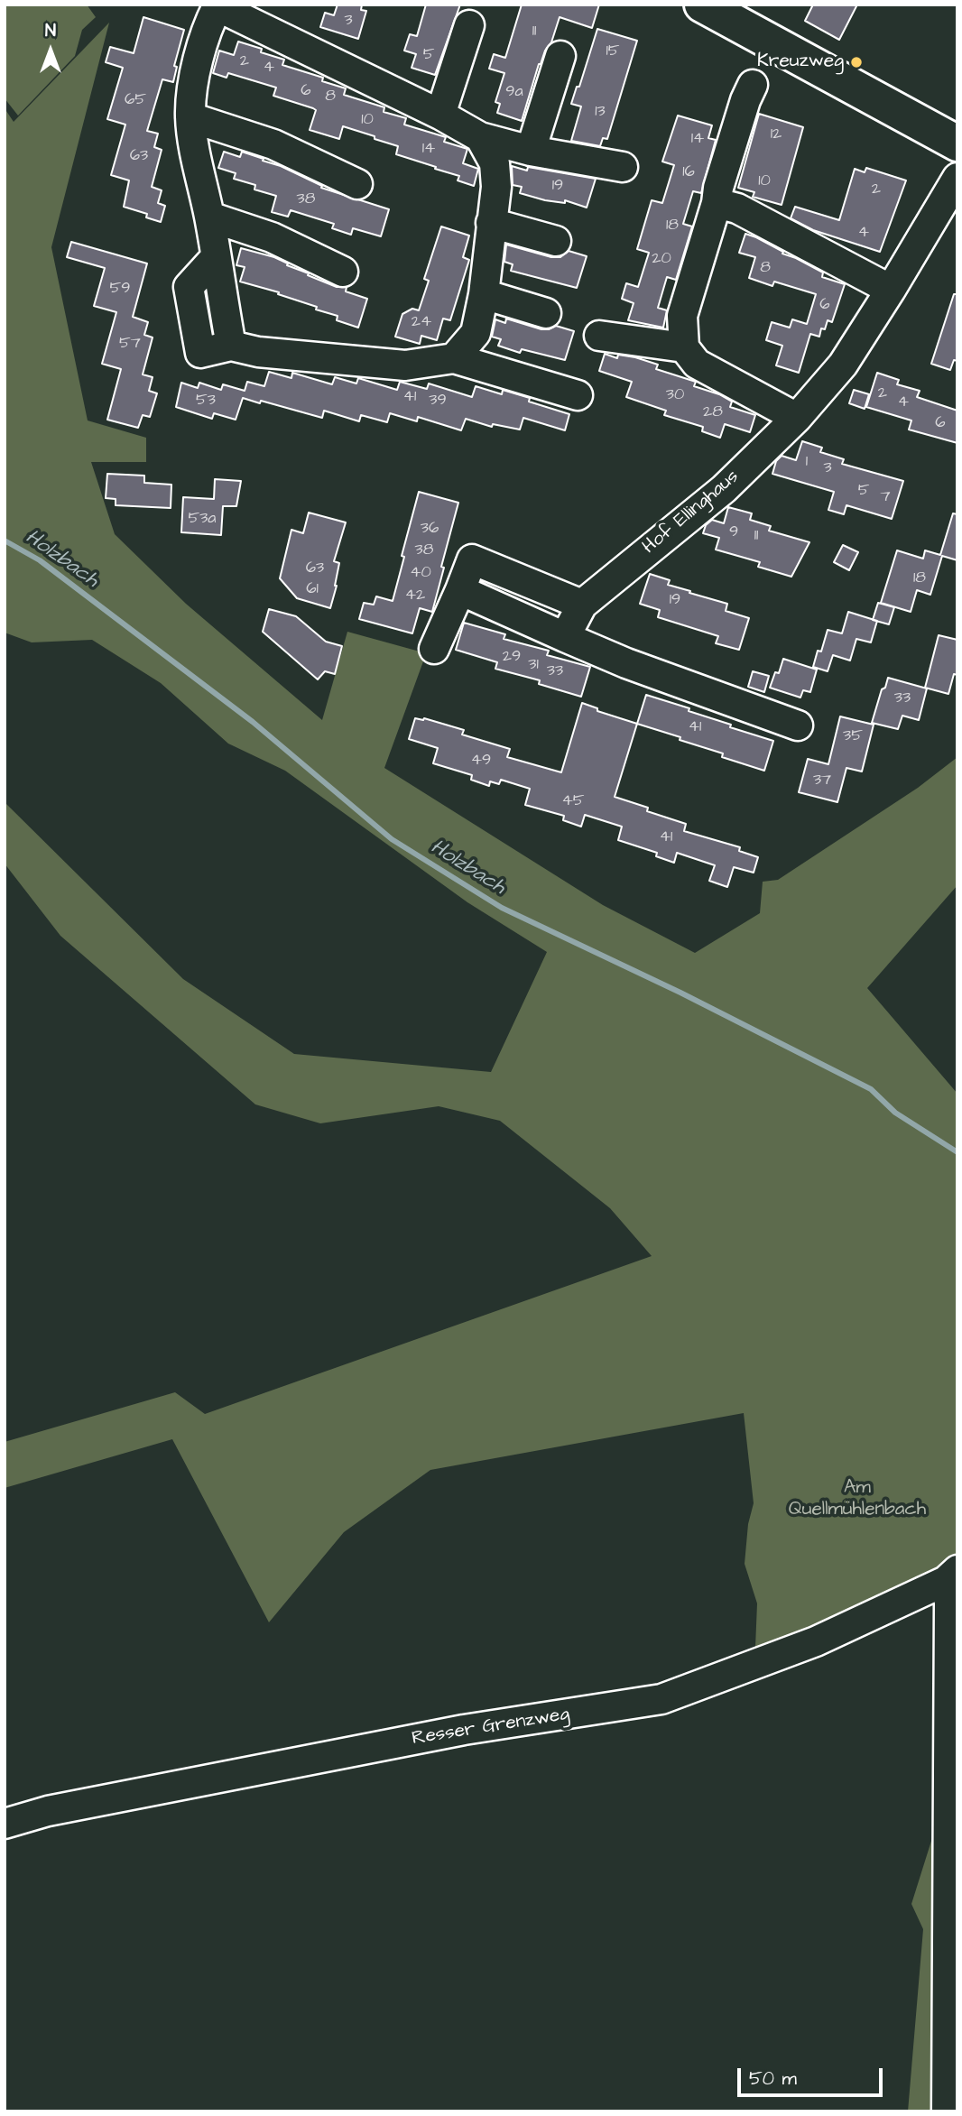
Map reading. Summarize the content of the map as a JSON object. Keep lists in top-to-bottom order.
{
  "streets": {
    "street": ["Hof Ellinghaus", "Resser Grenzweg"]
  },
  "water": ["Holzbach"],
  "parks": ["Am Quellmühlenbach"],
  "places": ["Kreuzweg"],
  "house_numbers": [
    "3",
    "11",
    "15",
    "5",
    "2",
    "4",
    "6",
    "9a",
    "8",
    "65",
    "13",
    "10",
    "12",
    "14",
    "14",
    "63",
    "16",
    "10",
    "19",
    "2",
    "38",
    "18",
    "4",
    "20",
    "8",
    "59",
    "6",
    "24",
    "57",
    "2",
    "30",
    "41",
    "53",
    "39",
    "4",
    "28",
    "6",
    "1",
    "3",
    "5",
    "7",
    "53a",
    "36",
    "9",
    "11",
    "38",
    "63",
    "40",
    "18",
    "61",
    "42",
    "19",
    "29",
    "31",
    "33",
    "33",
    "41",
    "35",
    "49",
    "37",
    "45",
    "41"
  ],
  "scale_bar": "50 m",
  "north": "top"
}
